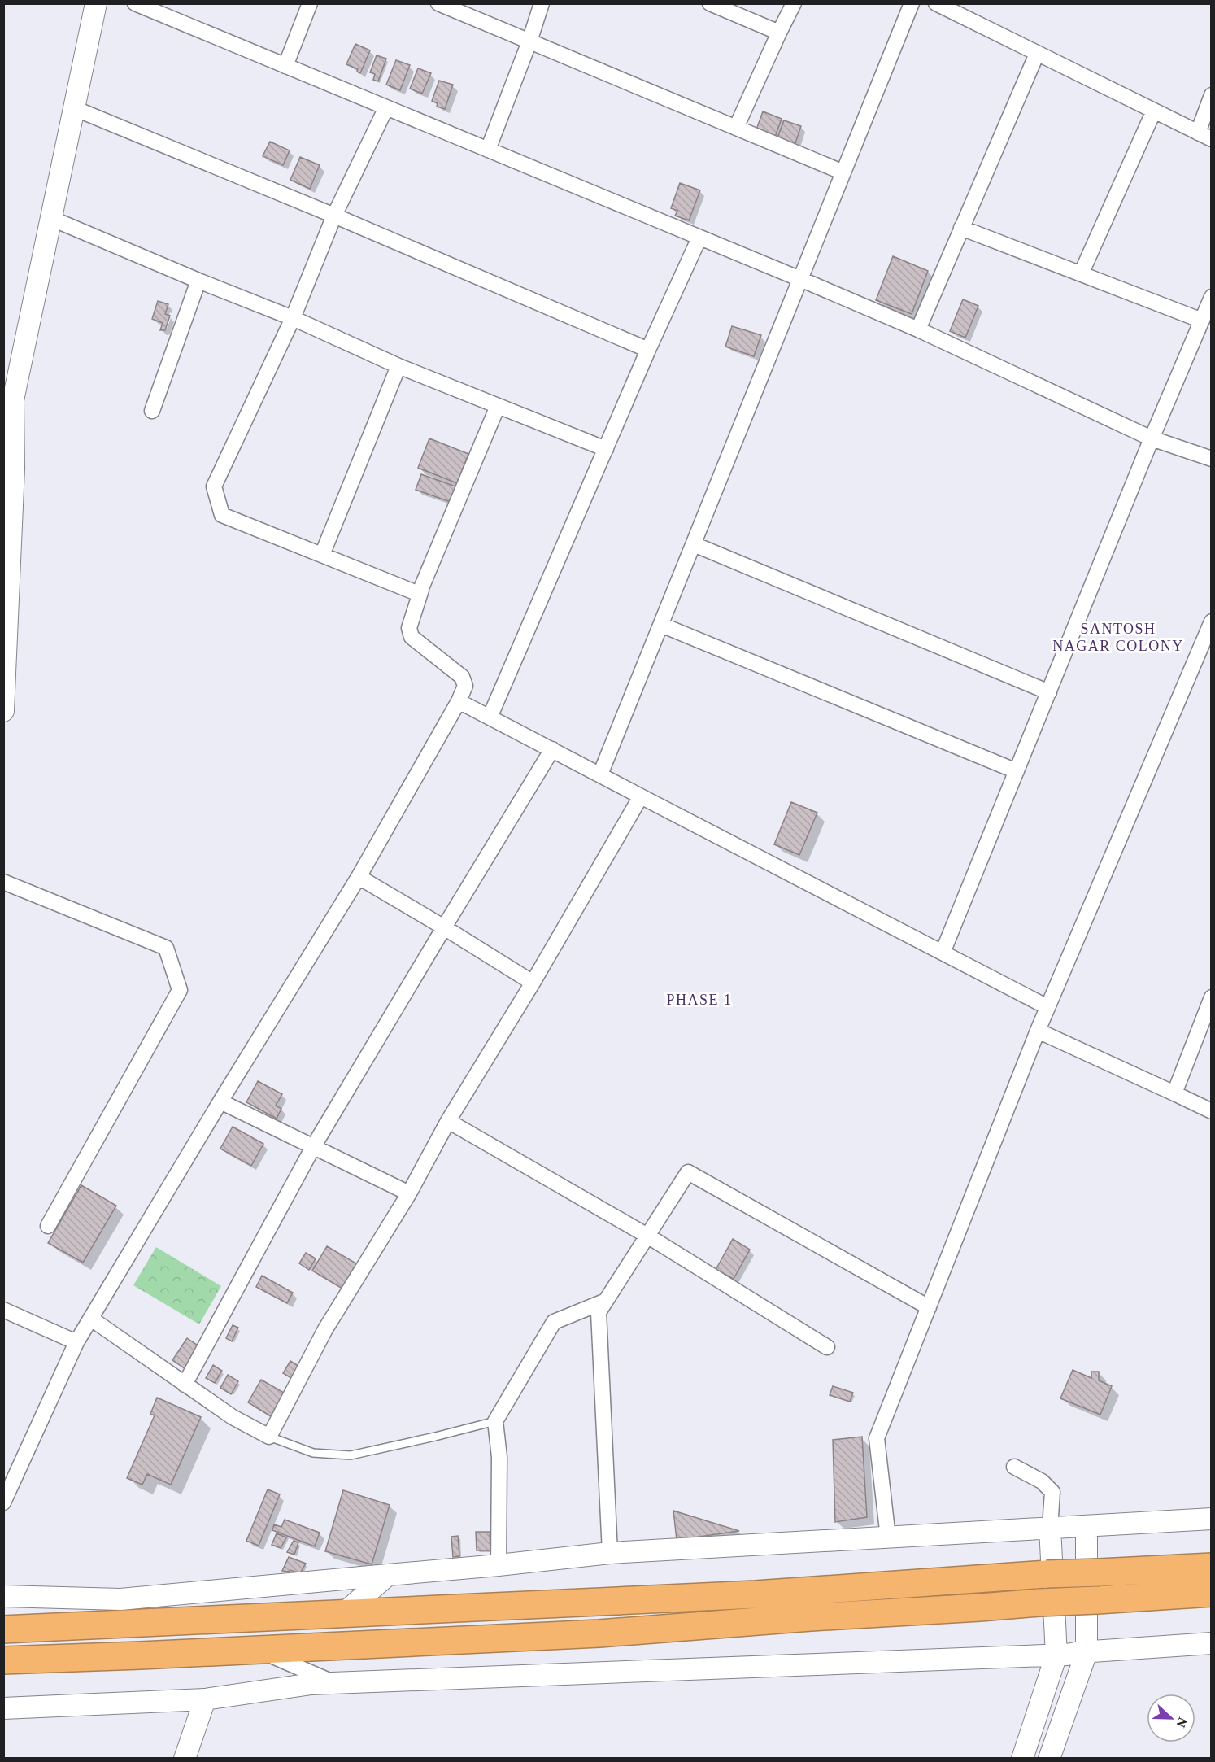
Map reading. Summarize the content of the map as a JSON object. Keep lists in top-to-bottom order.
{
  "districts": ["SANTOSH NAGAR COLONY", "PHASE 1"],
  "north": "right"
}
